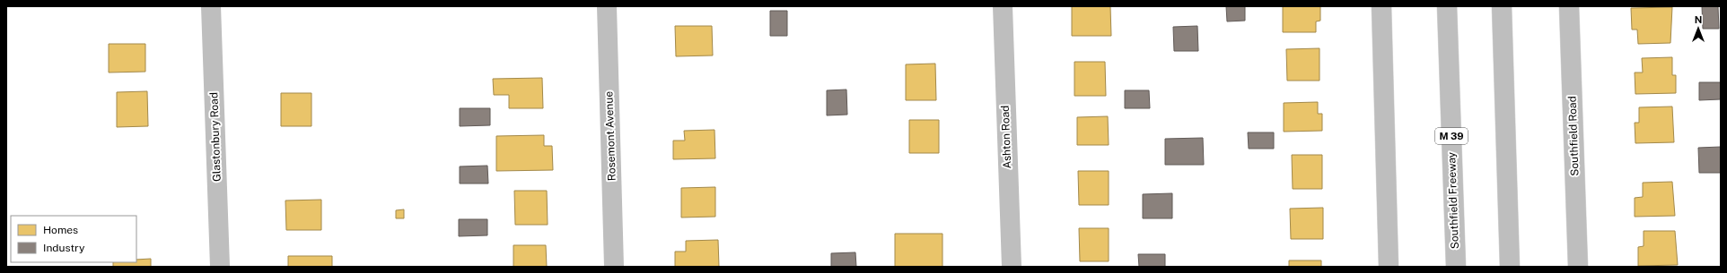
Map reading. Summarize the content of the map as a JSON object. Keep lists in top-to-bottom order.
{
  "streets": {
    "main road": [
      "Rosemont Avenue",
      "M 39",
      "Southfield Road",
      "Glastonbury Road",
      "Ashton Road",
      "Southfield Freeway"
    ]
  },
  "legend": ["Homes", "Industry"],
  "north": "top"
}
